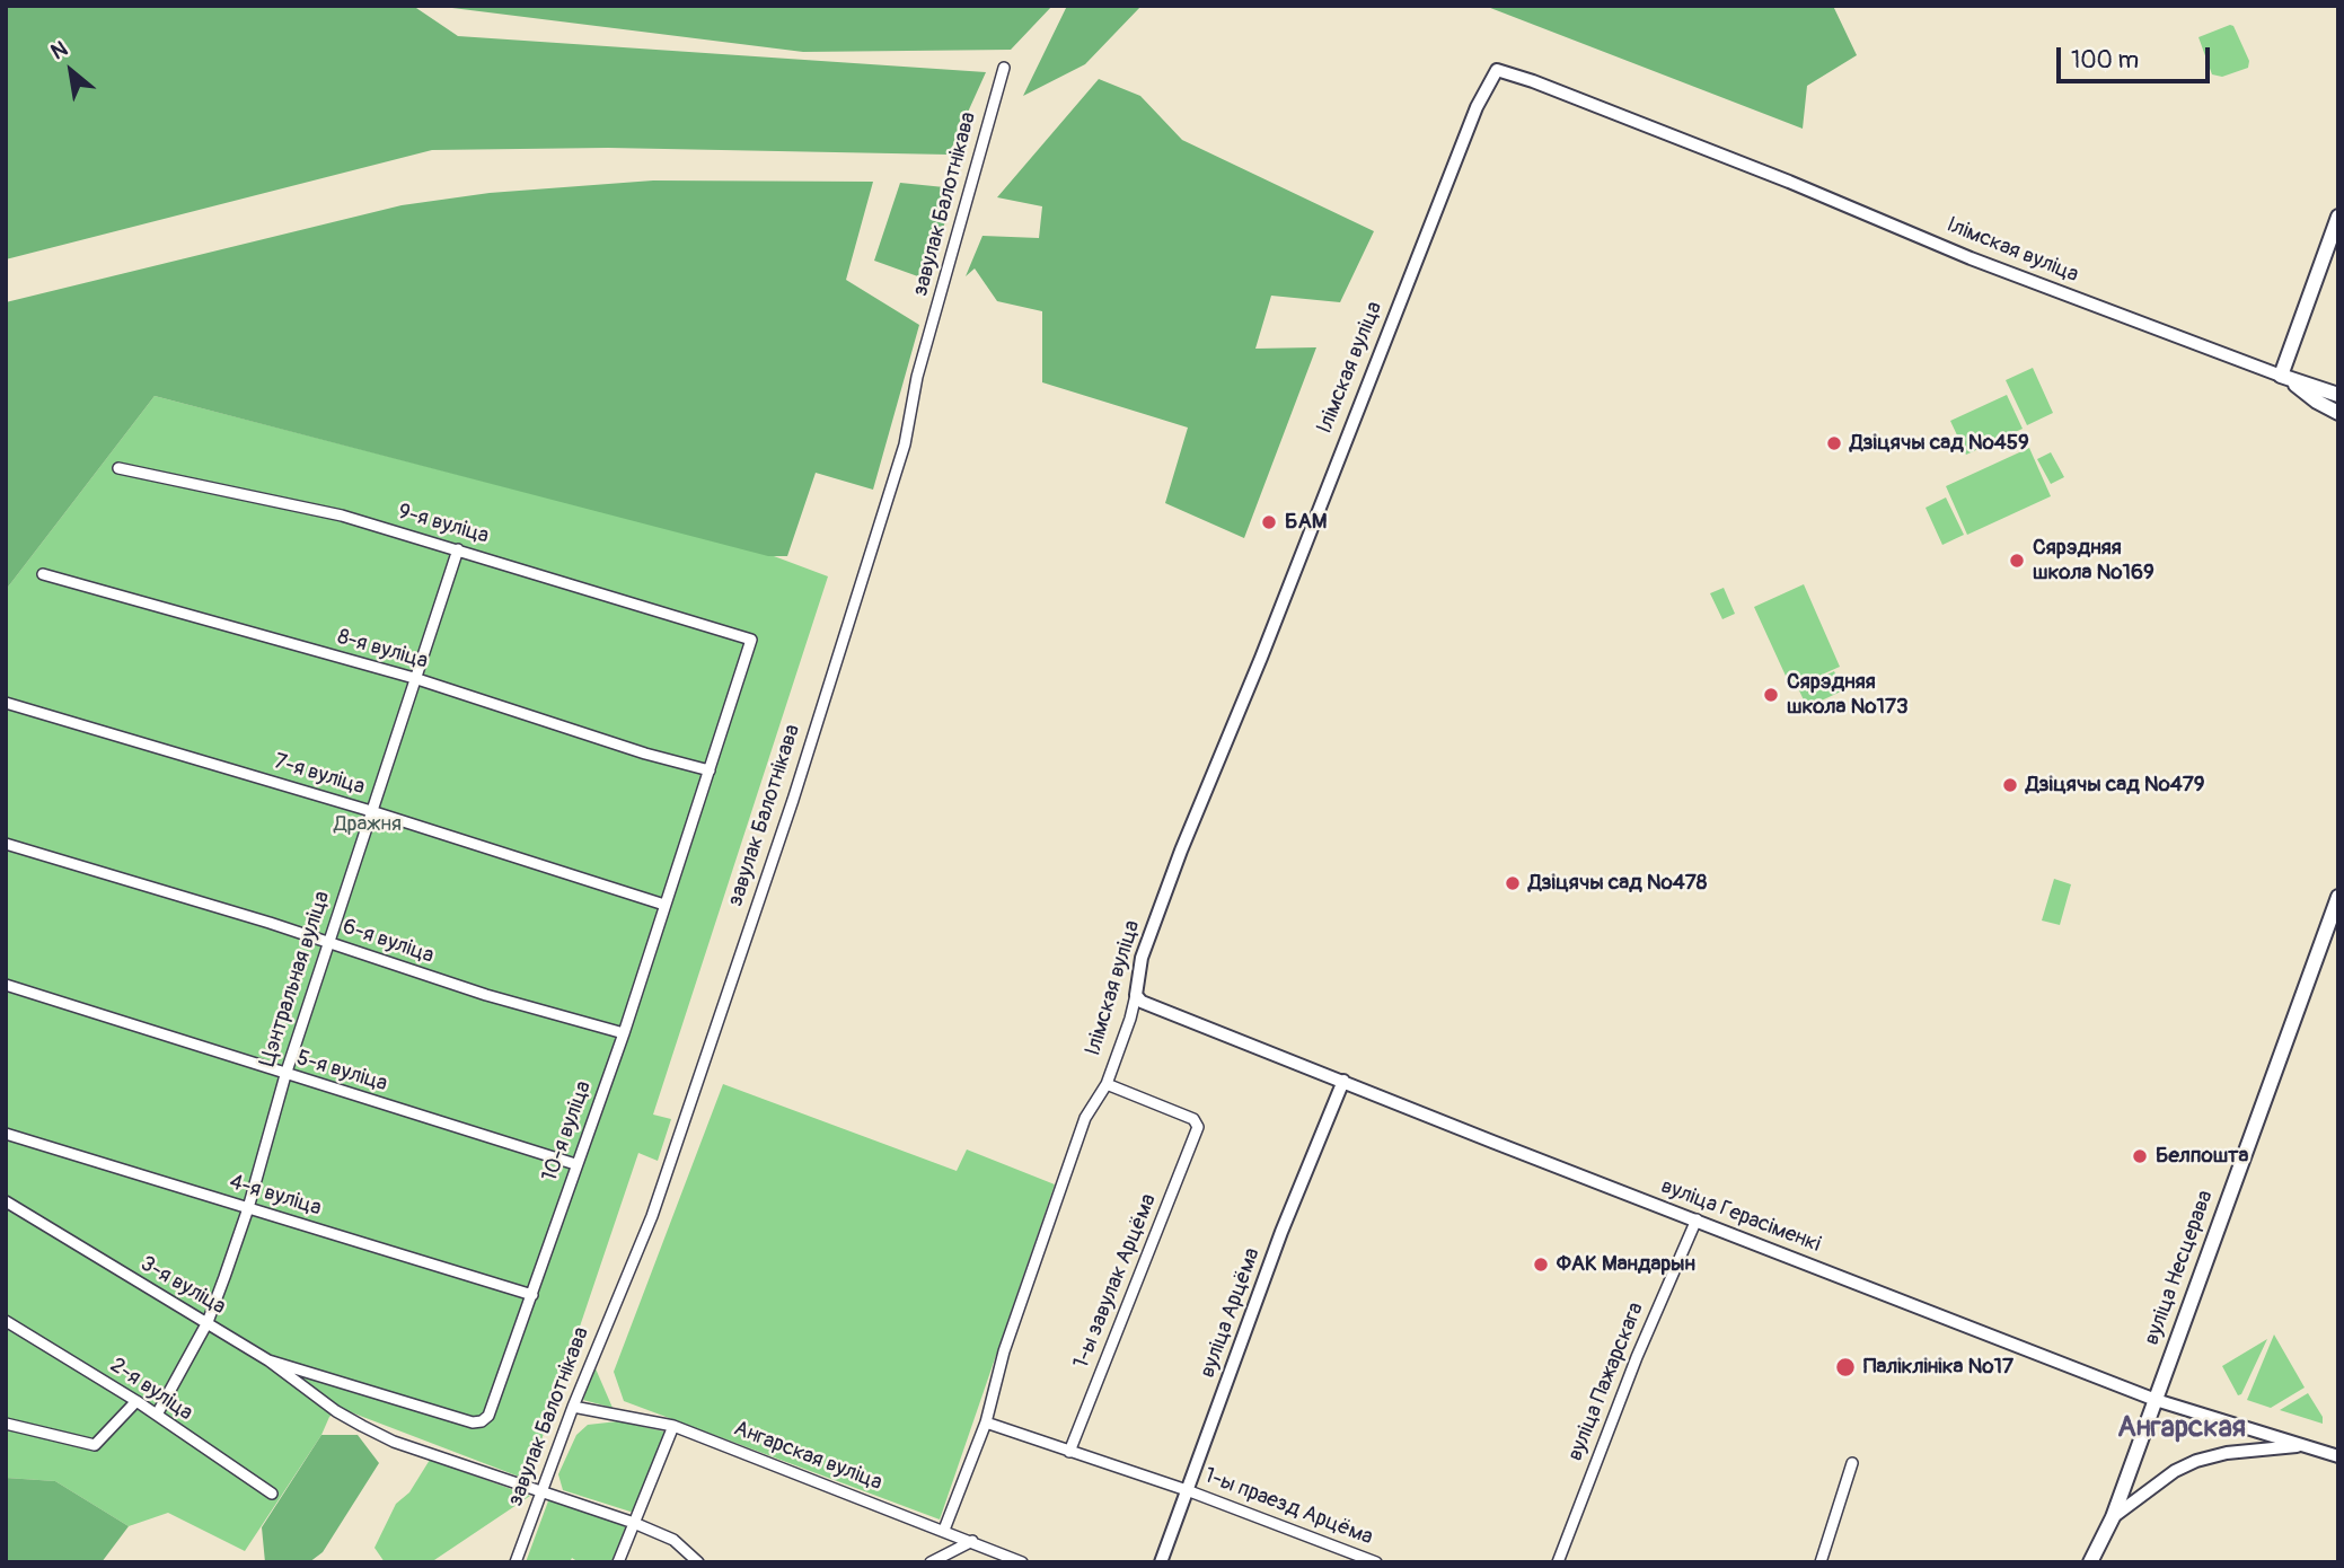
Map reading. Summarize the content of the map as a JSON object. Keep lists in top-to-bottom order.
{
  "streets": {
    "main road": ["Ілімская вуліца", "вуліца Несцерава"],
    "street": [
      "завулак Балотнікава",
      "9-я вуліца",
      "8-я вуліца",
      "7-я вуліца",
      "6-я вуліца",
      "Цэнтральная вуліца",
      "5-я вуліца",
      "10-я вуліца",
      "4-я вуліца",
      "вуліца Герасіменкі",
      "1-ы завулак Арцёма",
      "3-я вуліца",
      "вуліца Арцёма",
      "вуліца Пажарскага",
      "2-я вуліца",
      "Ангарская вуліца",
      "1-ы праезд Арцёма"
    ]
  },
  "crossings": [
    ["завулак Балотнікава", "3-я вуліца"],
    ["завулак Балотнікава", "Ангарская вуліца"],
    ["Ілімская вуліца", "вуліца Герасіменкі"],
    ["Ілімская вуліца", "1-ы завулак Арцёма"],
    ["Ілімская вуліца", "Ангарская вуліца"],
    ["9-я вуліца", "Цэнтральная вуліца"],
    ["9-я вуліца", "10-я вуліца"],
    ["8-я вуліца", "Цэнтральная вуліца"],
    ["8-я вуліца", "10-я вуліца"],
    ["7-я вуліца", "Цэнтральная вуліца"],
    ["7-я вуліца", "10-я вуліца"],
    ["6-я вуліца", "Цэнтральная вуліца"],
    ["6-я вуліца", "10-я вуліца"],
    ["Цэнтральная вуліца", "5-я вуліца"],
    ["Цэнтральная вуліца", "4-я вуліца"],
    ["Цэнтральная вуліца", "3-я вуліца"],
    ["Цэнтральная вуліца", "2-я вуліца"],
    ["5-я вуліца", "10-я вуліца"],
    ["10-я вуліца", "4-я вуліца"],
    ["10-я вуліца", "3-я вуліца"],
    ["вуліца Герасіменкі", "вуліца Несцерава"],
    ["вуліца Герасіменкі", "вуліца Арцёма"],
    ["вуліца Герасіменкі", "вуліца Пажарскага"],
    ["вуліца Арцёма", "1-ы праезд Арцёма"]
  ],
  "districts": ["Ангарская"],
  "parks": ["Дражня"],
  "places": [
    "Дзіцячы сад №459",
    "БАМ",
    "Сярэдняя школа №169",
    "Сярэдняя школа №173",
    "Дзіцячы сад №479",
    "Дзіцячы сад №478",
    "Белпошта",
    "ФАК Мандарын",
    "Паліклініка №17"
  ],
  "scale_bar": "100 m",
  "north": "top left"
}
